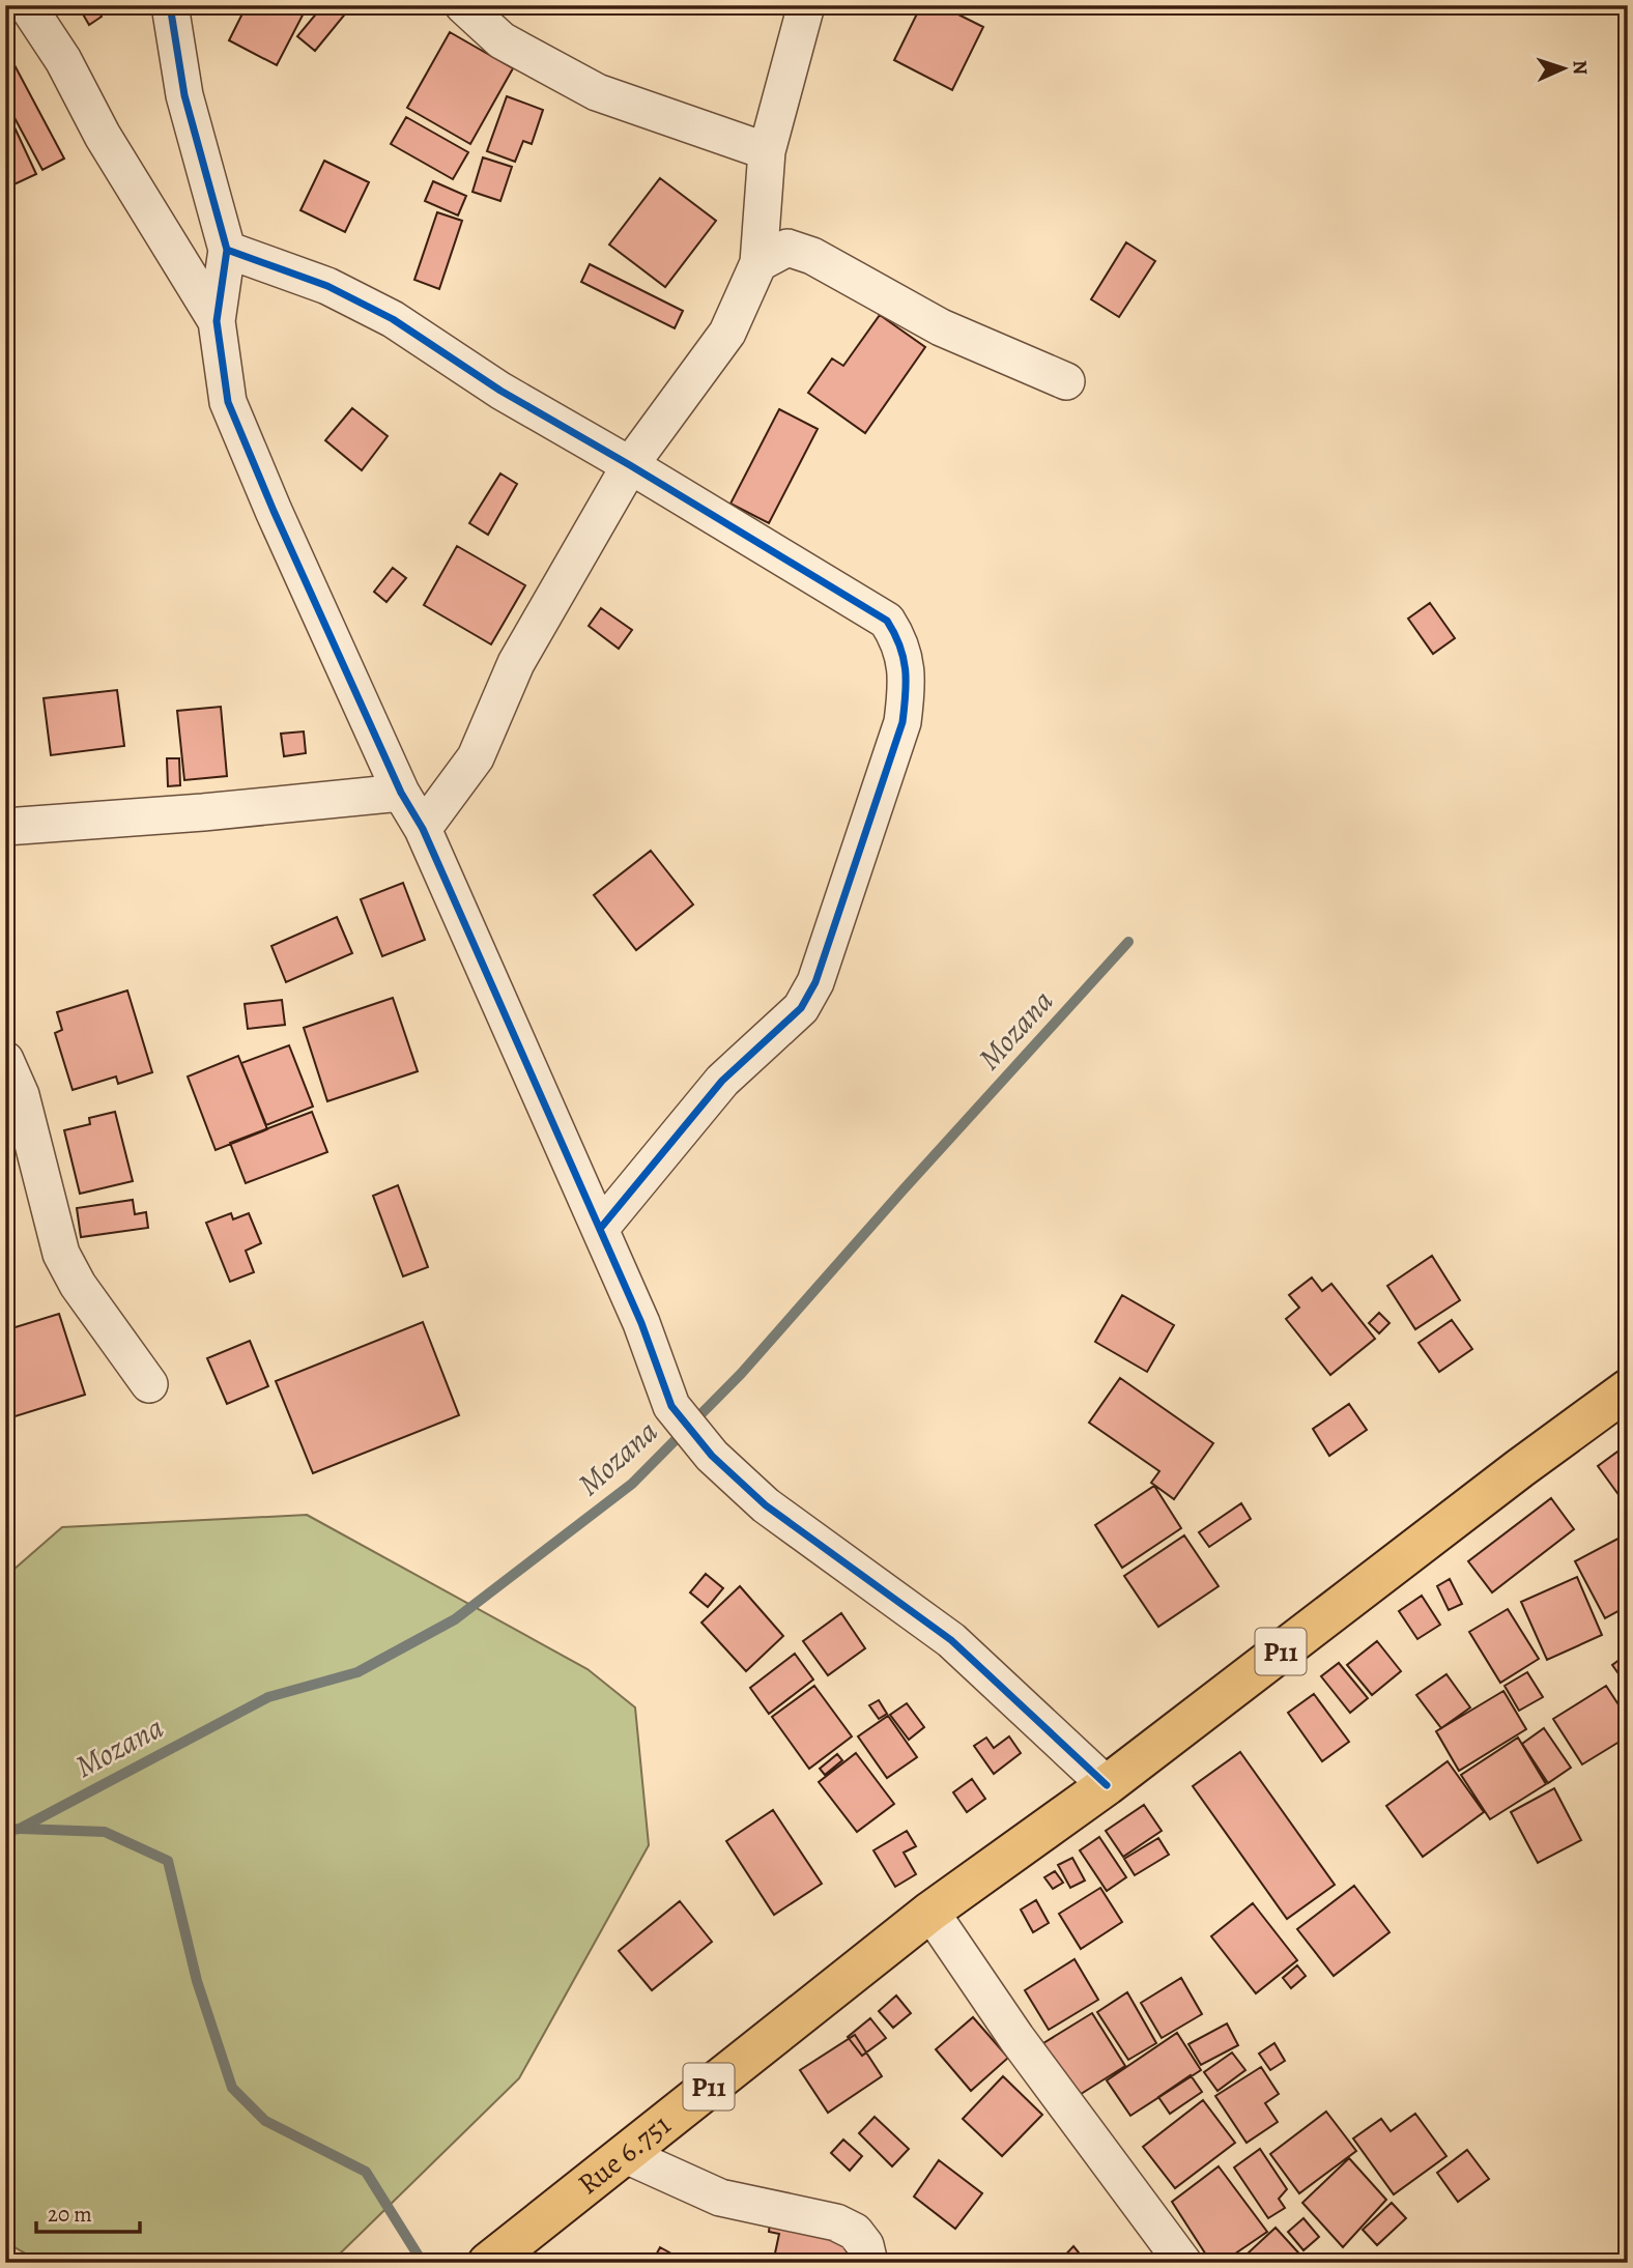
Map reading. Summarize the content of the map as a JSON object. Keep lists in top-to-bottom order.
{
  "streets": {
    "main road": ["P11", "Rue 6.751"]
  },
  "crossings": [
    ["P11", "Rue 6.751"]
  ],
  "water": ["Mozana"],
  "scale_bar": "20 m",
  "north": "right"
}
